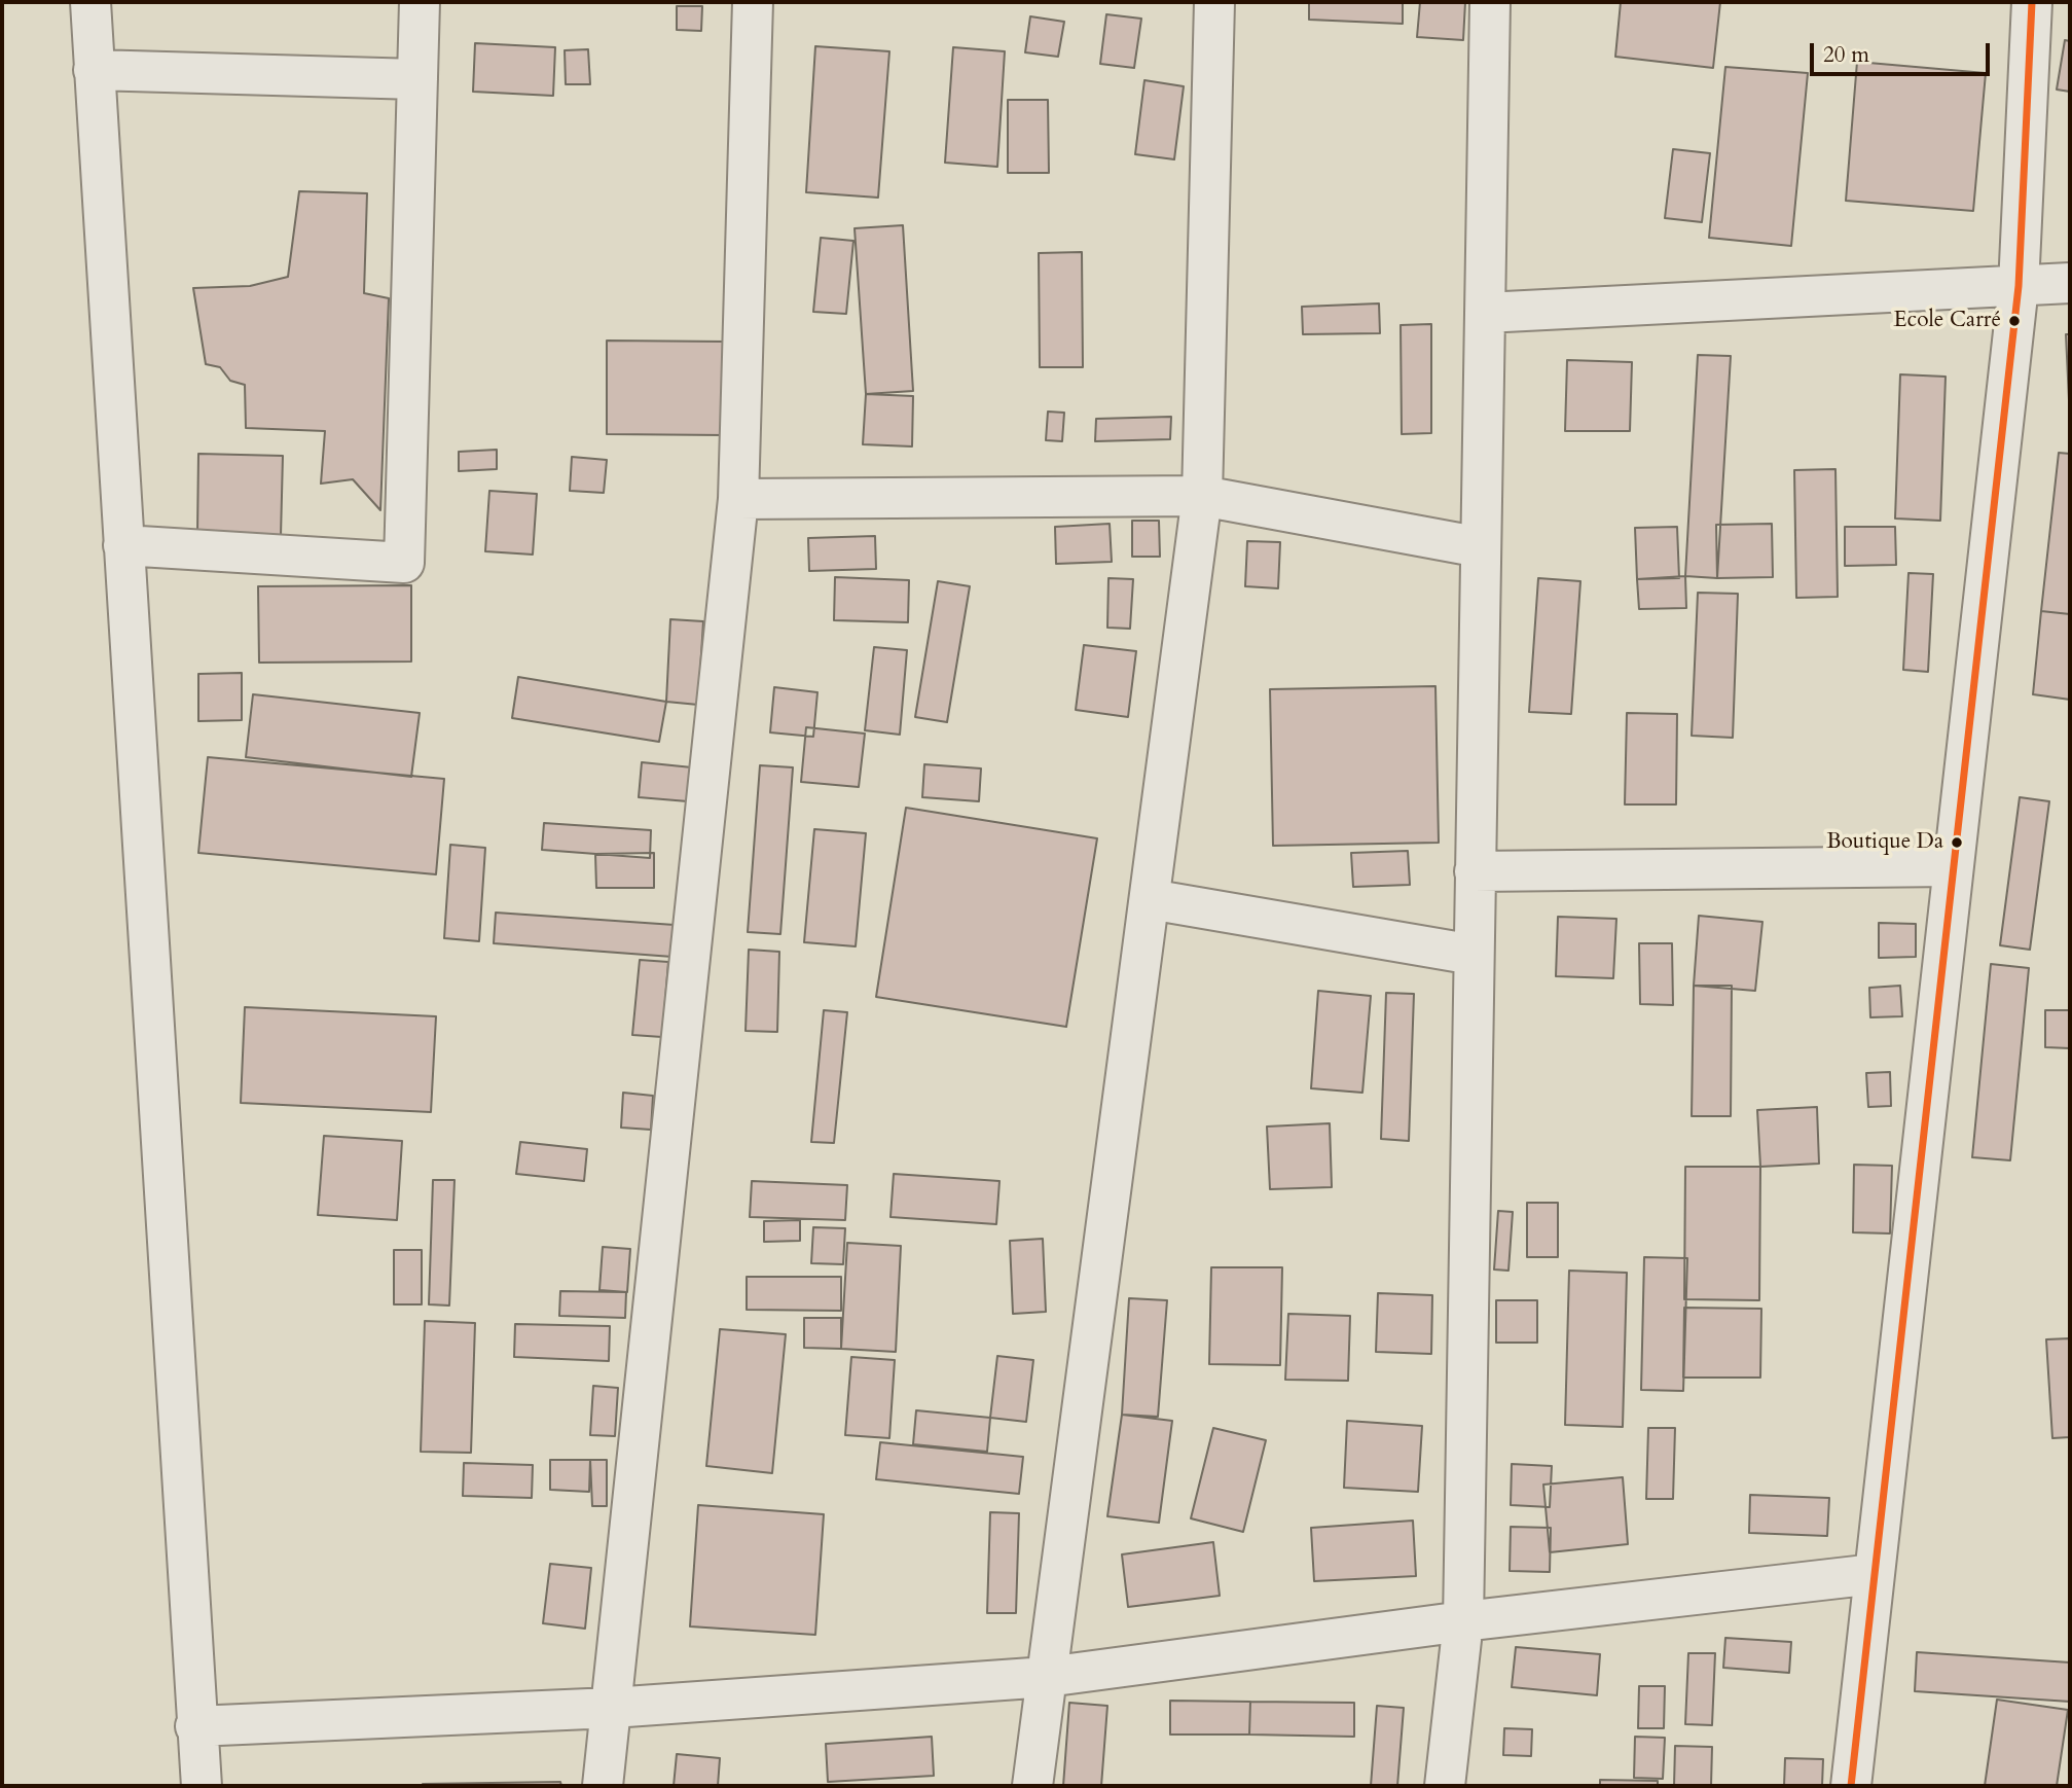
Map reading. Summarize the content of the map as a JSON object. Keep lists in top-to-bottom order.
{
  "places": ["Ecole Carré", "Boutique Da"],
  "scale_bar": "20 m"
}
